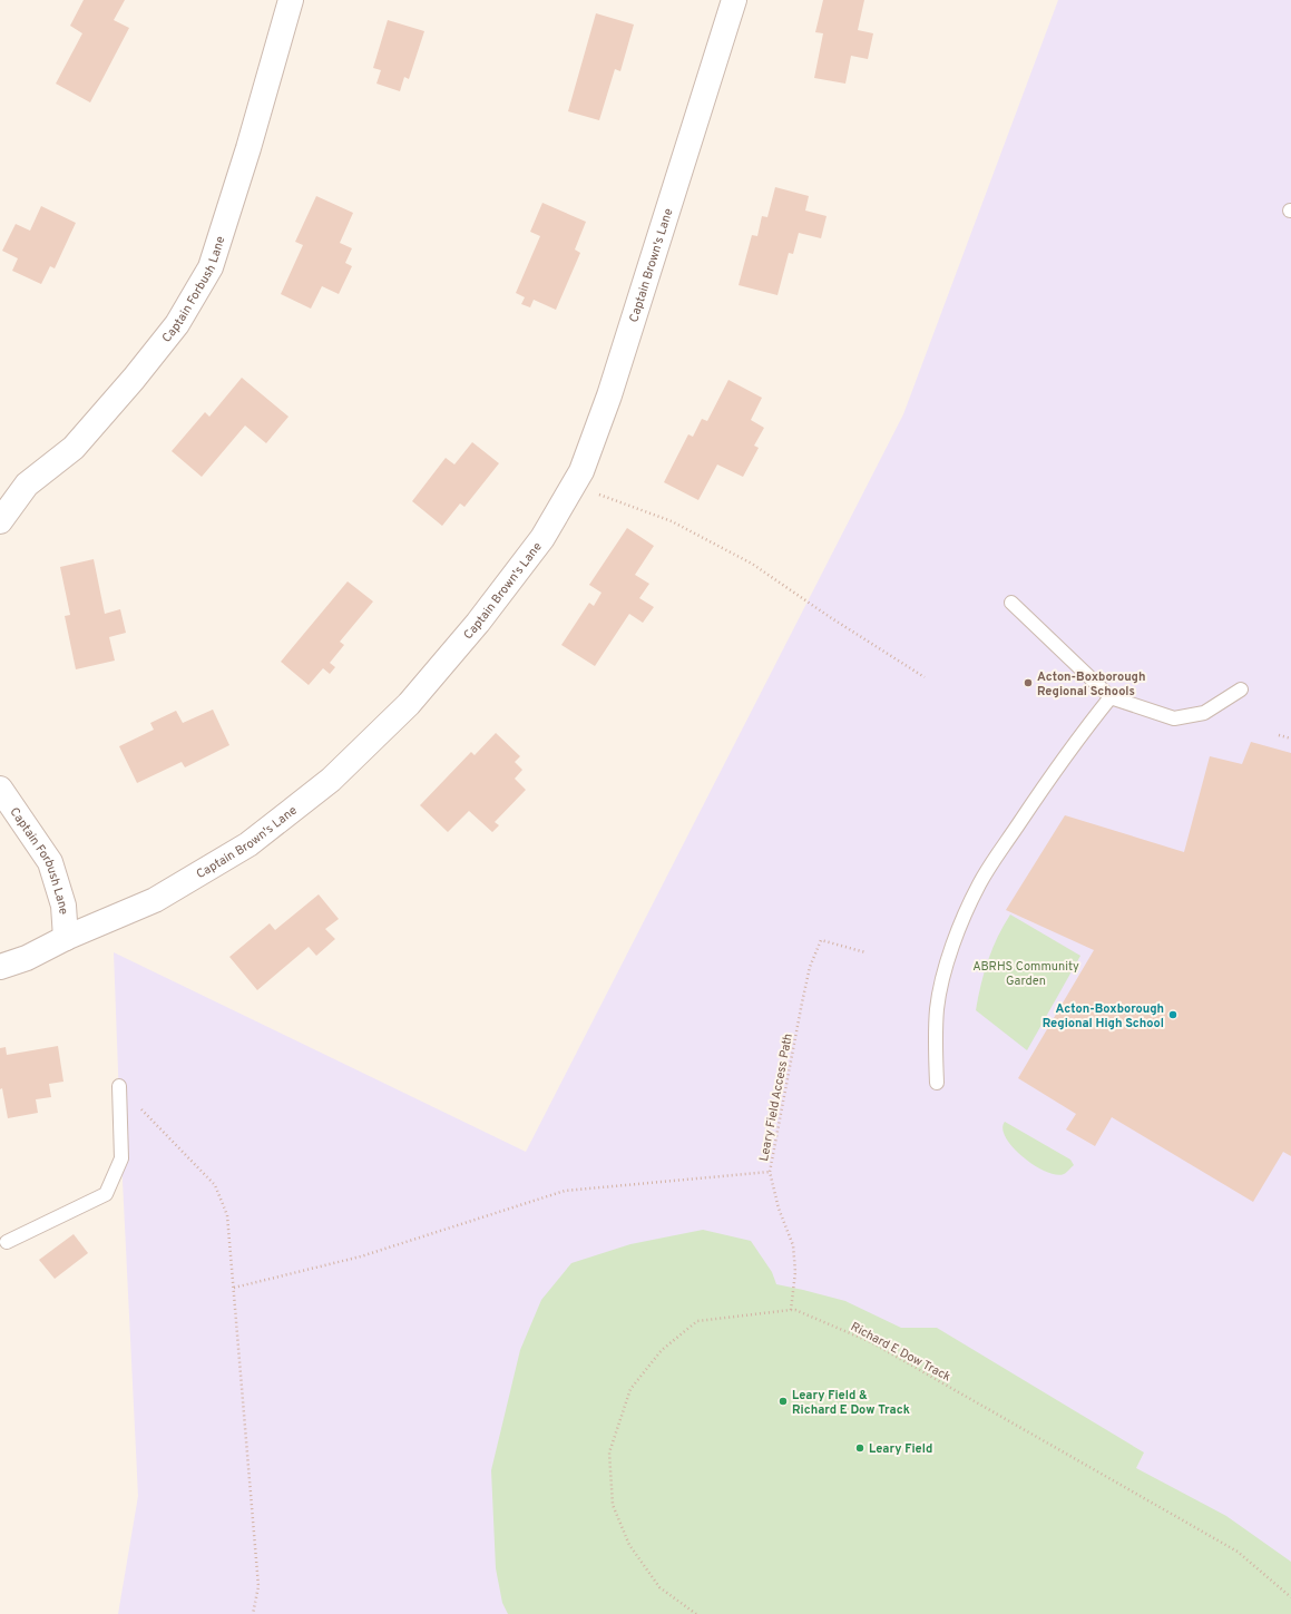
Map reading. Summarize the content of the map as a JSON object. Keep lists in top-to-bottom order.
{
  "streets": {
    "street": ["Captain Brown's Lane", "Captain Forbush Lane"],
    "path": ["Leary Field Access Path", "Richard E Dow Track"]
  },
  "crossings": [
    ["Captain Brown's Lane", "Captain Forbush Lane"],
    ["Leary Field Access Path", "Richard E Dow Track"]
  ],
  "parks": ["ABRHS Community Garden"],
  "places": [
    "Acton-Boxborough Regional Schools",
    "Acton-Boxborough Regional High School",
    "Leary Field & Richard E Dow Track",
    "Leary Field"
  ]
}
